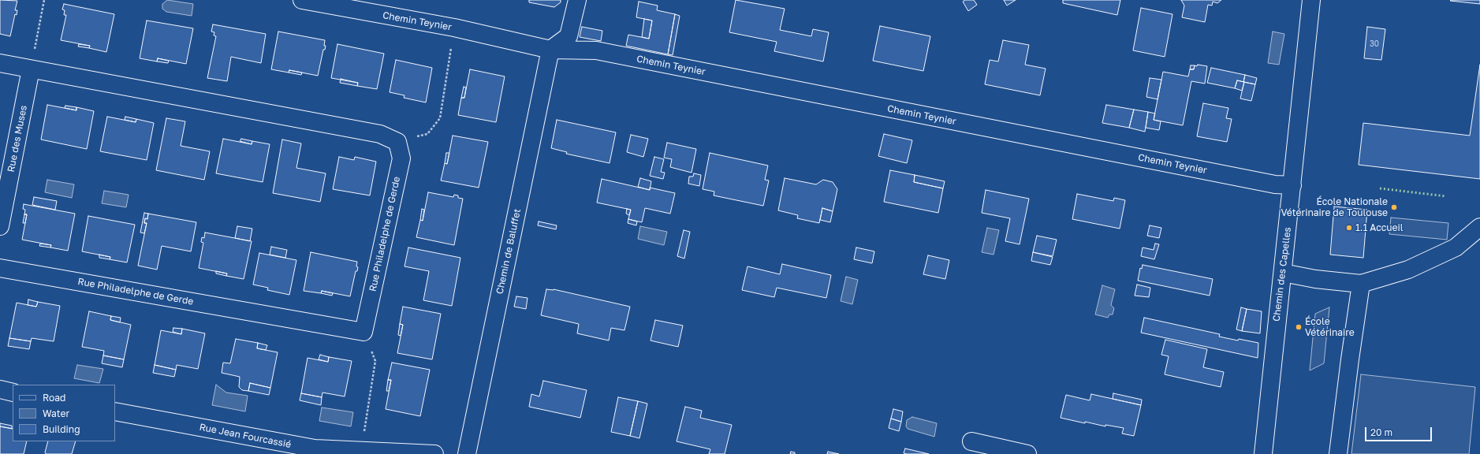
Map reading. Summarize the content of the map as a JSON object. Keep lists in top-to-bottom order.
{
  "streets": {
    "street": [
      "Chemin Teynier",
      "Rue des Muses",
      "Rue Philadelphe de Gerde",
      "Chemin de Baluffet",
      "Chemin des Capelles",
      "Rue Jean Fourcassié"
    ]
  },
  "crossings": [
    ["Chemin Teynier", "Chemin de Baluffet"],
    ["Chemin Teynier", "Chemin des Capelles"]
  ],
  "places": ["École Nationale Vétérinaire de Toulouse", "1.1 Accueil", "École Vétérinaire"],
  "house_numbers": ["30"],
  "legend": ["Road", "Water", "Building"],
  "scale_bar": "20 m"
}
